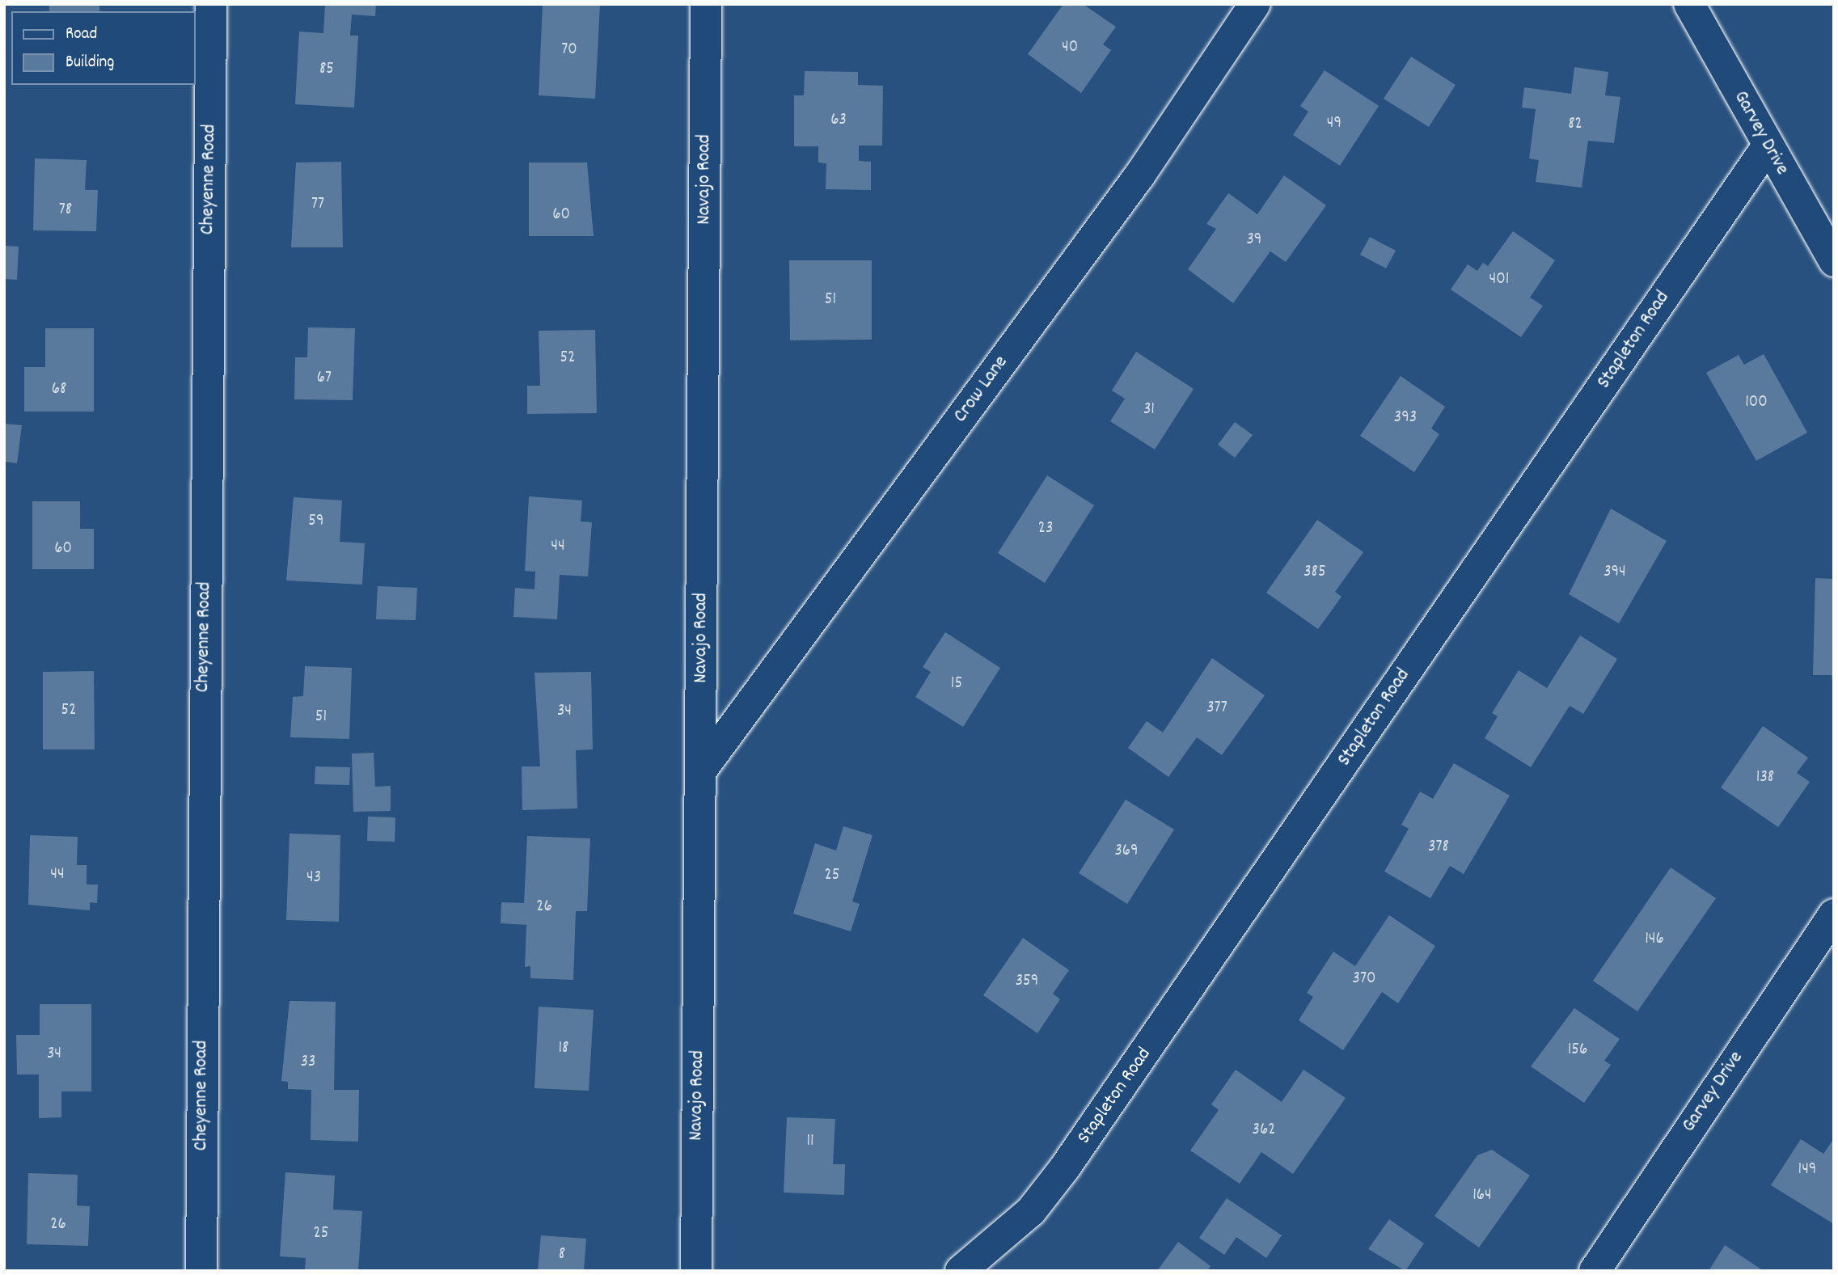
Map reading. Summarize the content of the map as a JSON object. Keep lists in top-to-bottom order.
{
  "streets": {
    "street": [
      "Garvey Drive",
      "Cheyenne Road",
      "Navajo Road",
      "Stapleton Road",
      "Crow Lane"
    ]
  },
  "crossings": [
    ["Garvey Drive", "Stapleton Road"],
    ["Navajo Road", "Crow Lane"]
  ],
  "house_numbers": [
    "40",
    "70",
    "85",
    "63",
    "49",
    "82",
    "77",
    "78",
    "60",
    "39",
    "401",
    "51",
    "52",
    "67",
    "68",
    "100",
    "31",
    "393",
    "59",
    "23",
    "44",
    "60",
    "385",
    "394",
    "15",
    "377",
    "52",
    "34",
    "51",
    "138",
    "378",
    "369",
    "44",
    "25",
    "43",
    "26",
    "146",
    "370",
    "359",
    "18",
    "156",
    "34",
    "33",
    "362",
    "11",
    "149",
    "164",
    "26",
    "25",
    "8"
  ],
  "legend": ["Road", "Building"]
}
